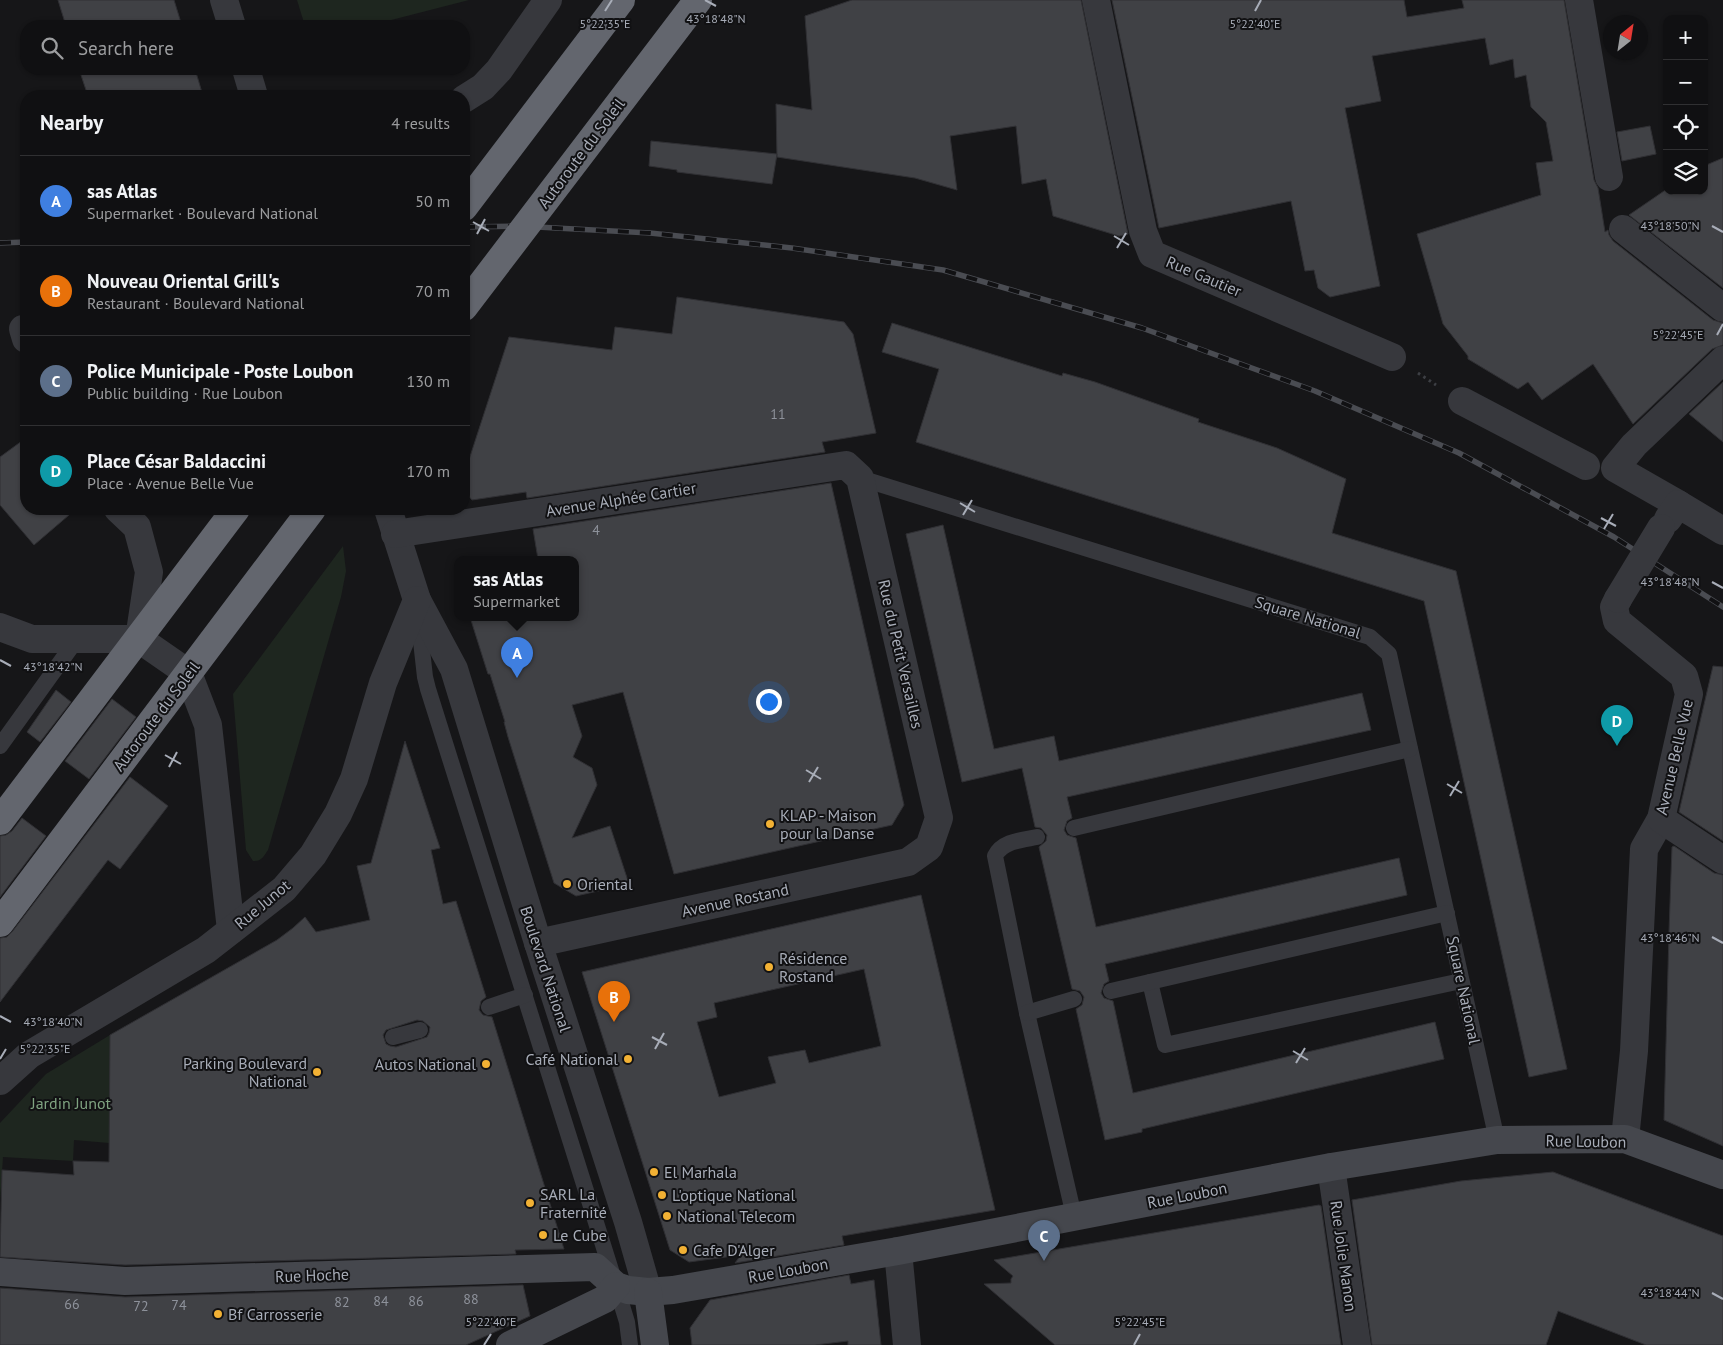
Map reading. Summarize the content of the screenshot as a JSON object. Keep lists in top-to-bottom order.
{
  "streets": {
    "highway": ["Autoroute du Soleil"],
    "street": [
      "Rue Gautier",
      "Avenue Alphée Cartier",
      "Rue du Petit Versailles",
      "Avenue Belle Vue",
      "Avenue Rostand",
      "Rue Junot",
      "Boulevard National",
      "Rue Loubon",
      "Rue Jolie Manon",
      "Rue Hoche"
    ],
    "lane": ["Square National"]
  },
  "crossings": [
    ["Avenue Alphée Cartier", "Square National"],
    ["Avenue Alphée Cartier", "Rue du Petit Versailles"],
    ["Avenue Alphée Cartier", "Boulevard National"],
    ["Square National", "Rue du Petit Versailles"],
    ["Square National", "Rue Loubon"],
    ["Rue du Petit Versailles", "Avenue Rostand"],
    ["Avenue Belle Vue", "Rue Loubon"],
    ["Avenue Rostand", "Boulevard National"],
    ["Rue Junot", "Boulevard National"],
    ["Boulevard National", "Rue Loubon"],
    ["Boulevard National", "Rue Hoche"],
    ["Rue Loubon", "Rue Jolie Manon"],
    ["Rue Loubon", "Rue Hoche"]
  ],
  "parks": ["Jardin Junot"],
  "places": [
    "KLAP - Maison pour la Danse",
    "Oriental",
    "Résidence Rostand",
    "Café National",
    "Autos National",
    "Parking Boulevard National",
    "El Marhala",
    "L'optique National",
    "SARL La Fraternité",
    "National Telecom",
    "Le Cube",
    "Cafe D'Alger",
    "Bf Carrosserie"
  ],
  "house_numbers": [
    "11",
    "4",
    "88",
    "84",
    "86",
    "82",
    "66",
    "74",
    "72"
  ],
  "north": "top right",
  "page": {
    "map_buttons": ["+", "−"],
    "search": "Search here",
    "heading": ["Nearby", "4 results"],
    "list": [
      {
        "mark": "A",
        "name": "sas Atlas",
        "note": "Supermarket · Boulevard National",
        "value": "50 m"
      },
      {
        "mark": "B",
        "name": "Nouveau Oriental Grill's",
        "note": "Restaurant · Boulevard National",
        "value": "70 m"
      },
      {
        "mark": "C",
        "name": "Police Municipale - Poste Loubon",
        "note": "Public building · Rue Loubon",
        "value": "130 m"
      },
      {
        "mark": "D",
        "name": "Place César Baldaccini",
        "note": "Place · Avenue Belle Vue",
        "value": "170 m"
      }
    ],
    "popup": ["sas Atlas", "Supermarket"],
    "pins": [
      "A",
      "D",
      "B",
      "C"
    ]
  },
  "coordinates": [
    "43°18'48\"N",
    "5°22'40\"E",
    "5°22'35\"E",
    "43°18'50\"N",
    "5°22'45\"E",
    "43°18'42\"N",
    "43°18'46\"N",
    "43°18'40\"N",
    "43°18'44\"N"
  ]
}
